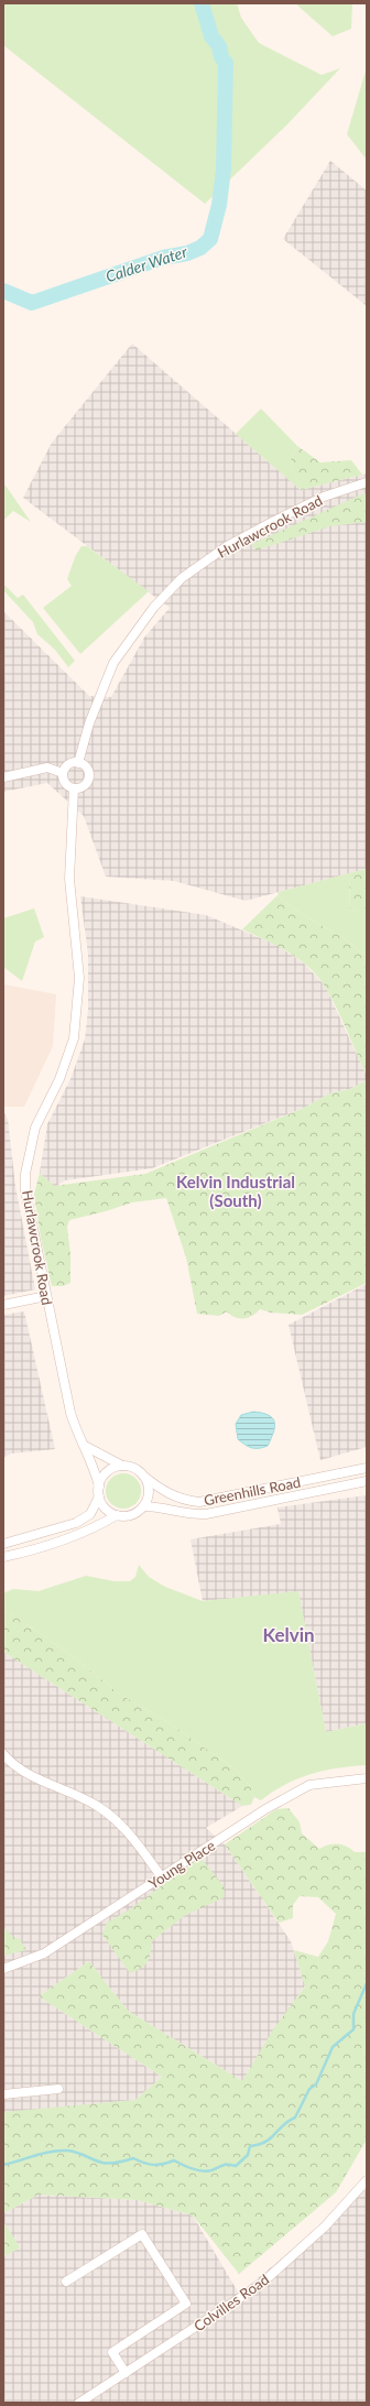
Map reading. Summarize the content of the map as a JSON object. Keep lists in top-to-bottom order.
{
  "streets": {
    "street": [
      "Hurlawcrook Road",
      "Greenhills Road",
      "Young Place",
      "Colvilles Road"
    ]
  },
  "crossings": [
    ["Hurlawcrook Road", "Greenhills Road"]
  ],
  "districts": ["Kelvin Industrial (South)", "Kelvin"],
  "water": ["Calder Water"]
}
